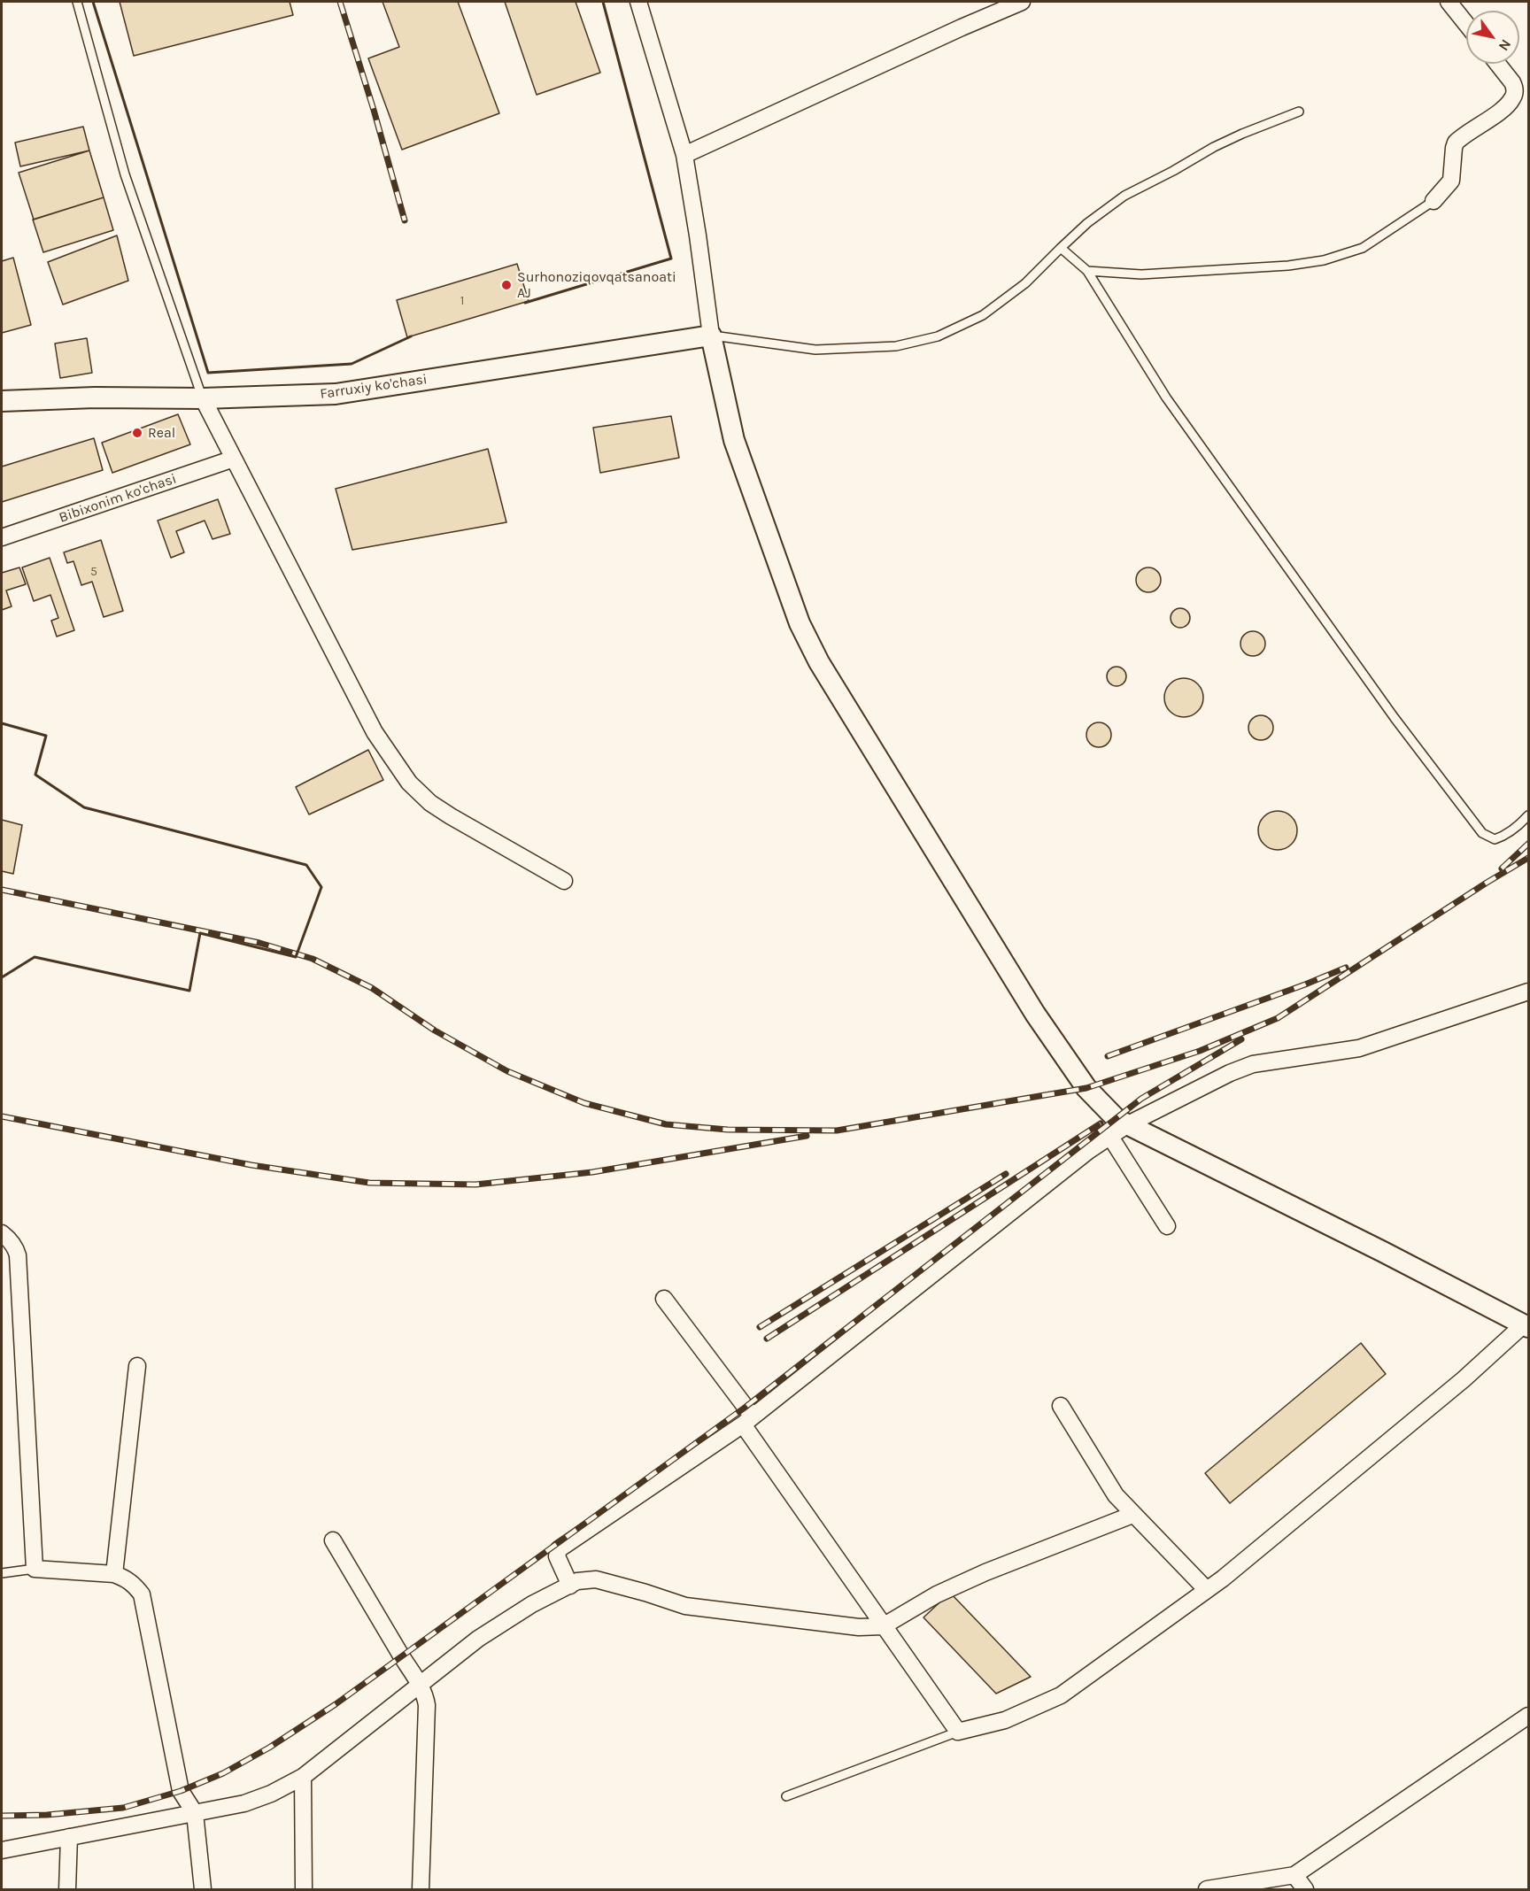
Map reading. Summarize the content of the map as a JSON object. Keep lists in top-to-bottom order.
{
  "streets": {
    "street": ["Farruxiy ko'chasi", "Bibixonim ko'chasi"]
  },
  "places": ["Surhonoziqovqatsanoati AJ", "Real"],
  "house_numbers": ["1", "5"],
  "north": "bottom right"
}
